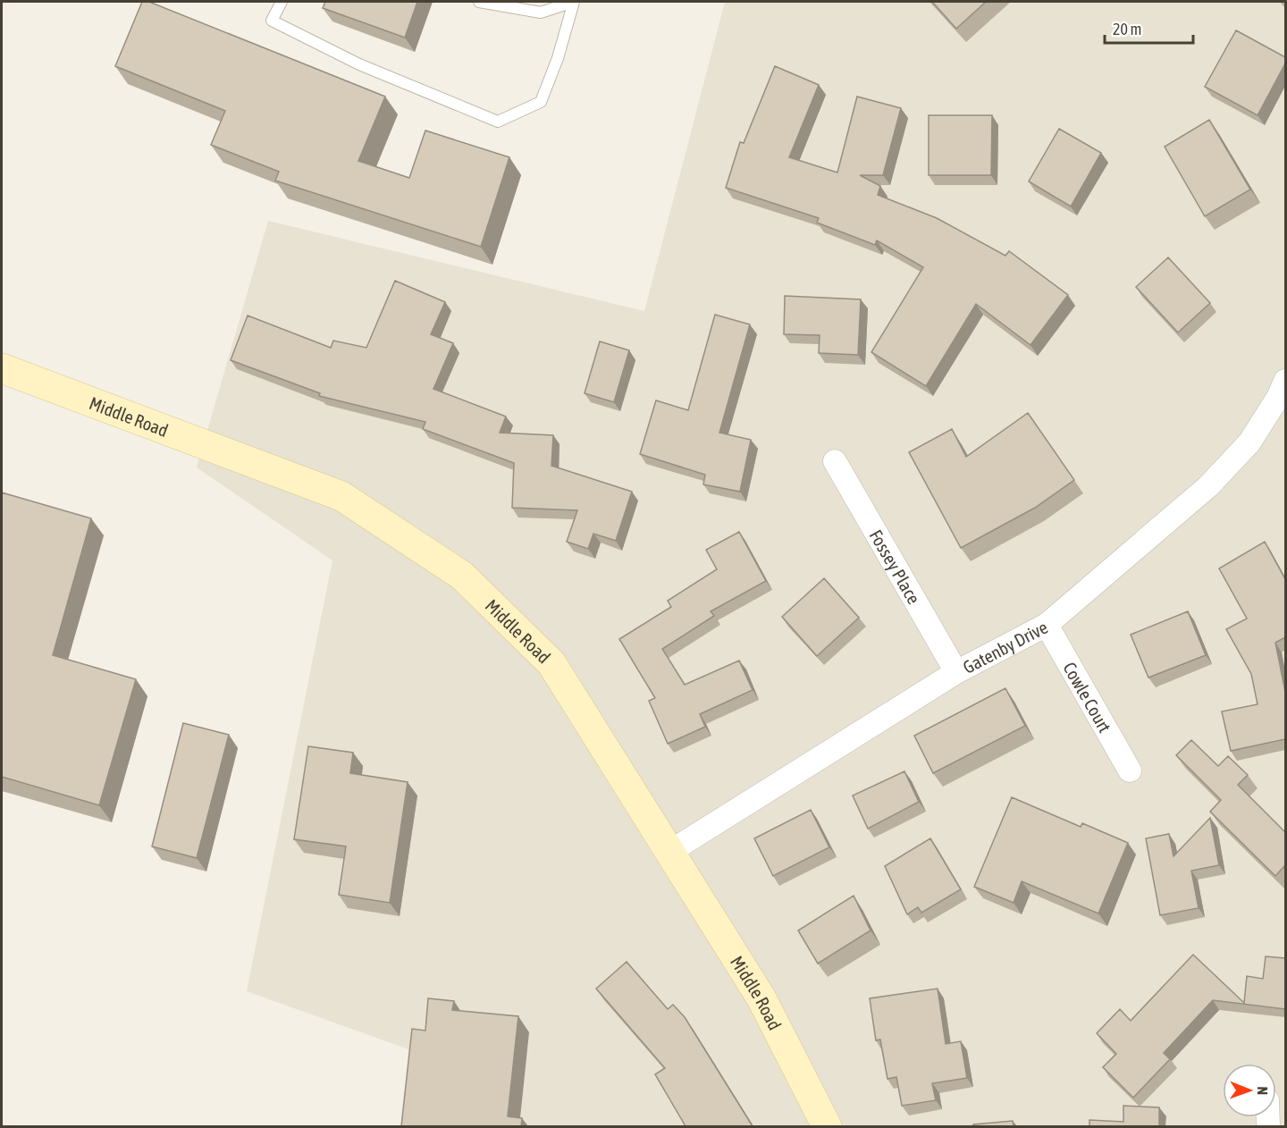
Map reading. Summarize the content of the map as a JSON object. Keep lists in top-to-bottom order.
{
  "streets": {
    "main road": ["Middle Road"],
    "street": ["Fossey Place", "Gatenby Drive", "Cowle Court"]
  },
  "crossings": [
    ["Middle Road", "Gatenby Drive"],
    ["Fossey Place", "Gatenby Drive"],
    ["Gatenby Drive", "Cowle Court"]
  ],
  "scale_bar": "20 m",
  "north": "right"
}
